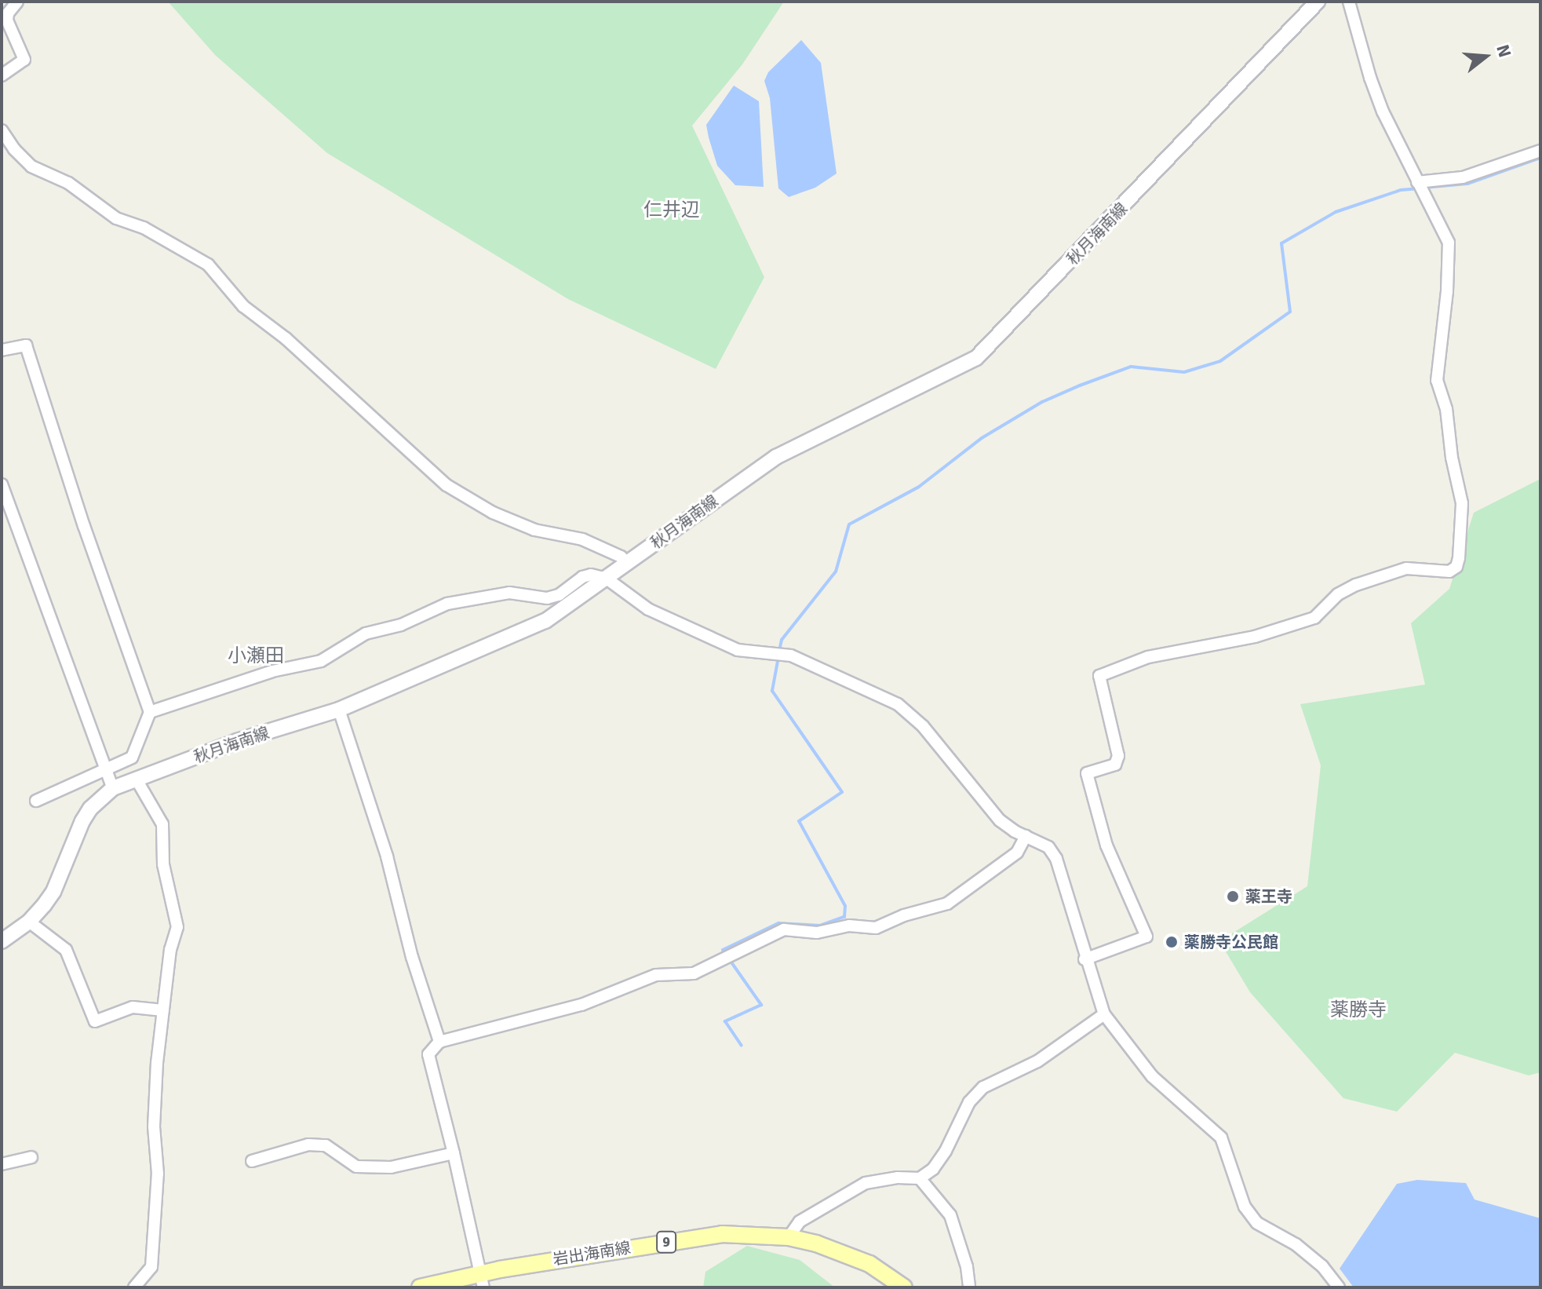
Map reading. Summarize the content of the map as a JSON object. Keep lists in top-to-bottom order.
{
  "streets": {
    "main road": ["秋月海南線", "9", "岩出海南線"]
  },
  "districts": ["仁井辺", "小瀬田", "薬勝寺"],
  "places": ["薬王寺", "薬勝寺公民館"],
  "north": "right"
}
